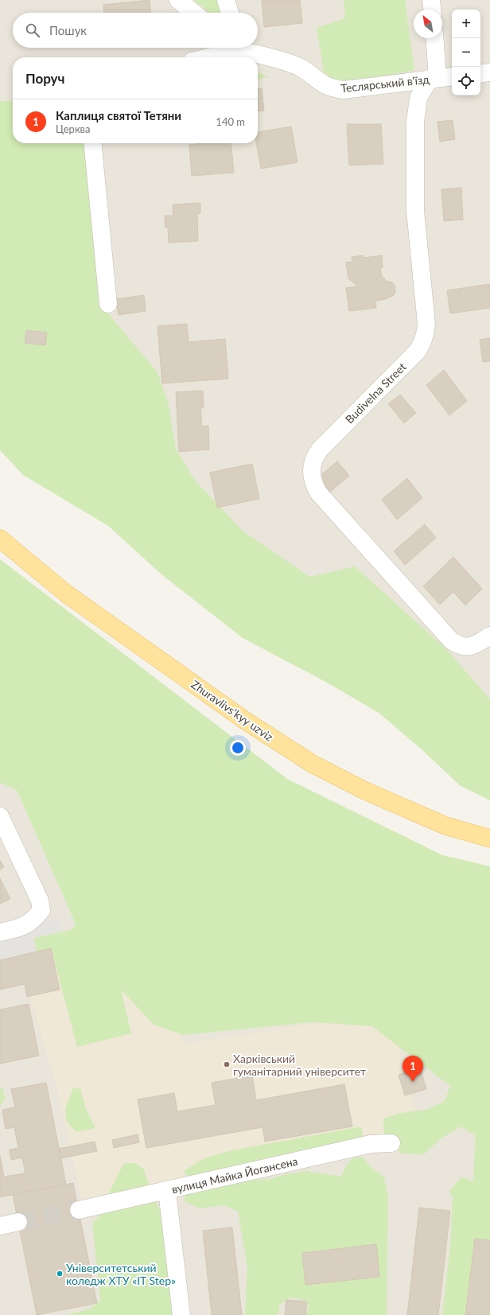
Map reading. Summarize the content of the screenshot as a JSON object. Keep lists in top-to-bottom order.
{
  "streets": {
    "main road": ["Zhuravlivs'kyy uzviz"],
    "street": ["Теслярський в'їзд", "Budivelna Street", "вулиця Майка Йогансена"]
  },
  "crossings": [
    ["Теслярський в'їзд", "Budivelna Street"]
  ],
  "places": ["Харківський гуманітарний університет", "Університетський коледж ХТУ «IT Step»"],
  "north": "top left",
  "page": {
    "map_buttons": ["+", "−"],
    "search": "Пошук",
    "heading": "Поруч",
    "list": [
      {
        "mark": "1",
        "name": "Каплиця святої Тетяни",
        "note": "Церква",
        "value": "140 m"
      }
    ],
    "pins": "1"
  }
}
